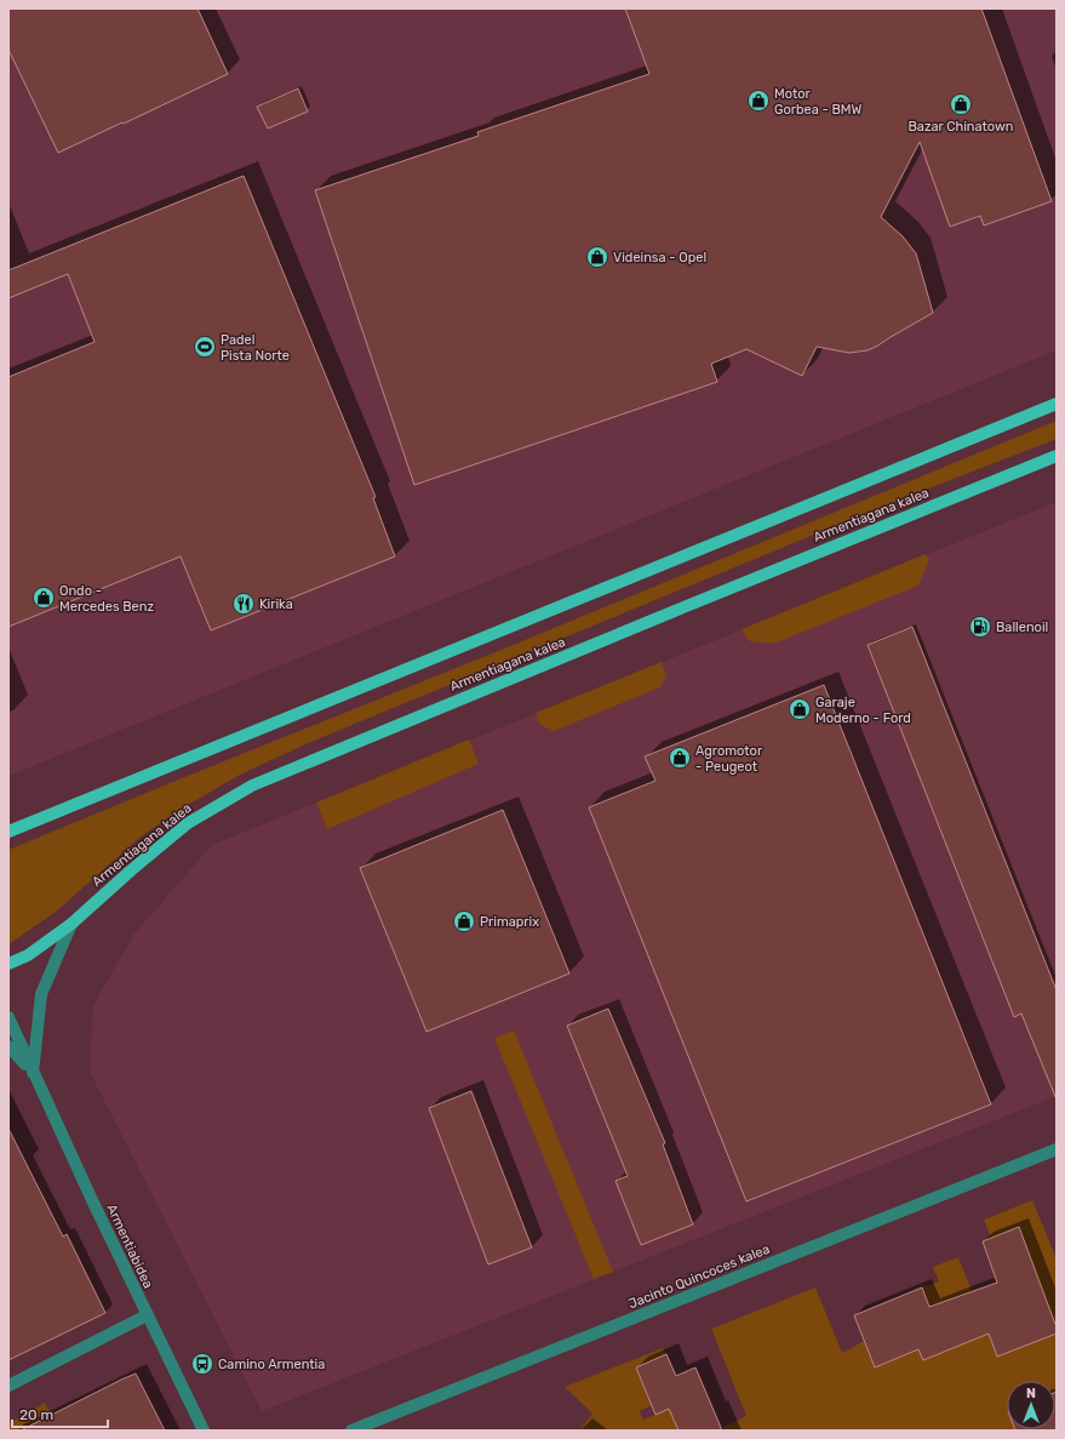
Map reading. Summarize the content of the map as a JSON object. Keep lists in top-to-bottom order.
{
  "streets": {
    "main road": ["Armentiagana kalea"],
    "street": ["Armentiabidea", "Jacinto Quincoces kalea"]
  },
  "places": {
    "shop": [
      "Motor Gorbea - BMW",
      "Bazar Chinatown",
      "Videinsa - Opel",
      "Ondo - Mercedes Benz",
      "Garaje Moderno - Ford",
      "Agromotor - Peugeot",
      "Primaprix"
    ],
    "sports": ["Padel Pista Norte"],
    "restaurant": ["Kirika"],
    "fuel station": ["Ballenoil"],
    "bus stop": ["Camino Armentia"]
  },
  "scale_bar": "20 m",
  "north": "top"
}
